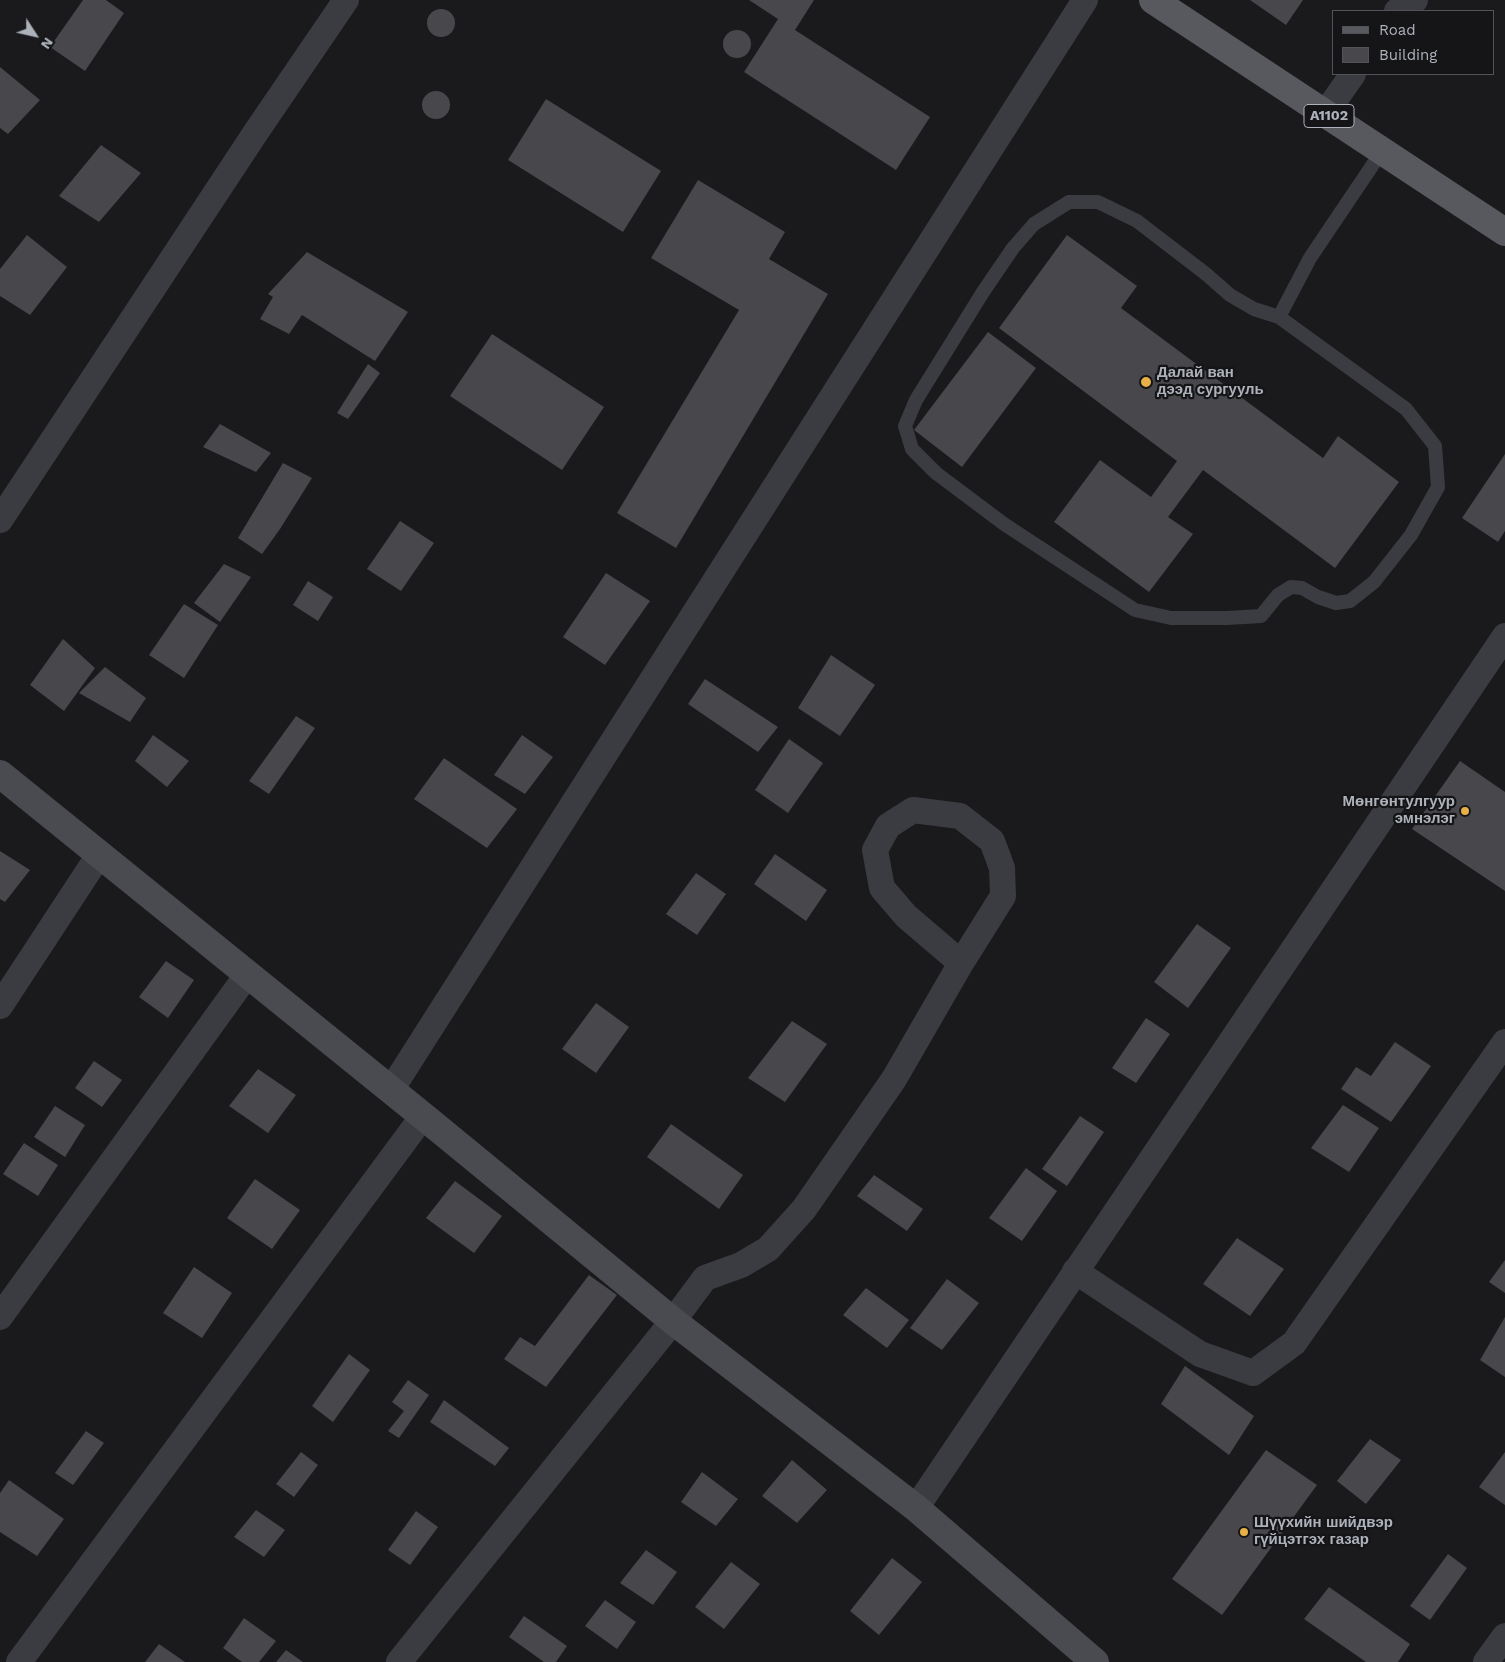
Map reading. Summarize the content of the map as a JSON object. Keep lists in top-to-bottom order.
{
  "streets": {
    "main road": ["A1102"]
  },
  "places": ["Далай ван дээд сургууль", "Мөнгөнтулгуур эмнэлэг", "Шүүхийн шийдвэр гүйцэтгэх газар"],
  "legend": ["Road", "Building"],
  "north": "bottom right"
}
